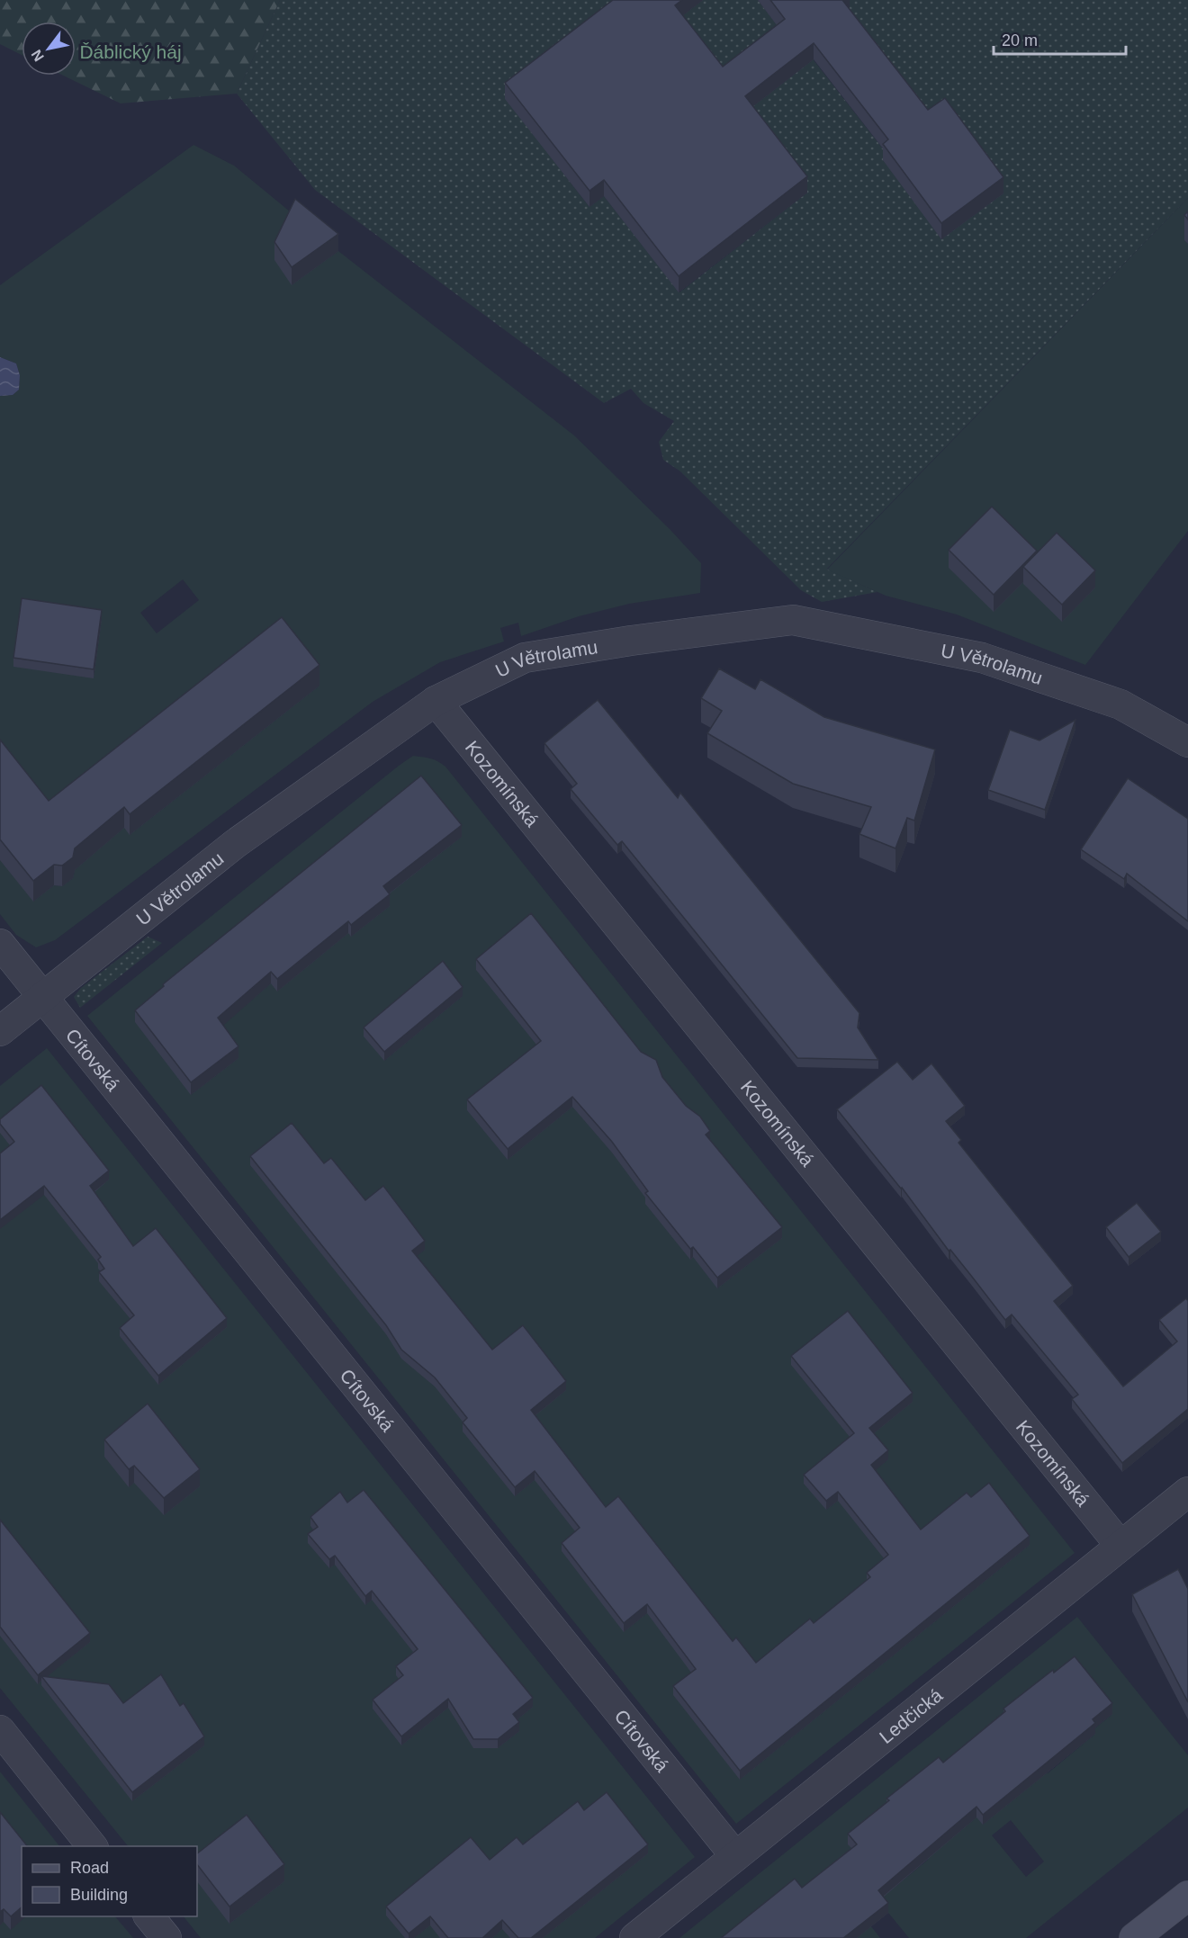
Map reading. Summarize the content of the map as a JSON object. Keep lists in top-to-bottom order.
{
  "streets": {
    "street": [
      "U Větrolamu",
      "Kozomínská",
      "Cítovská",
      "Ledčická"
    ]
  },
  "crossings": [
    ["U Větrolamu", "Kozomínská"],
    ["U Větrolamu", "Cítovská"],
    ["Kozomínská", "Ledčická"],
    ["Cítovská", "Ledčická"]
  ],
  "parks": ["Ďáblický háj"],
  "legend": ["Road", "Building"],
  "scale_bar": "20 m",
  "north": "bottom left"
}
